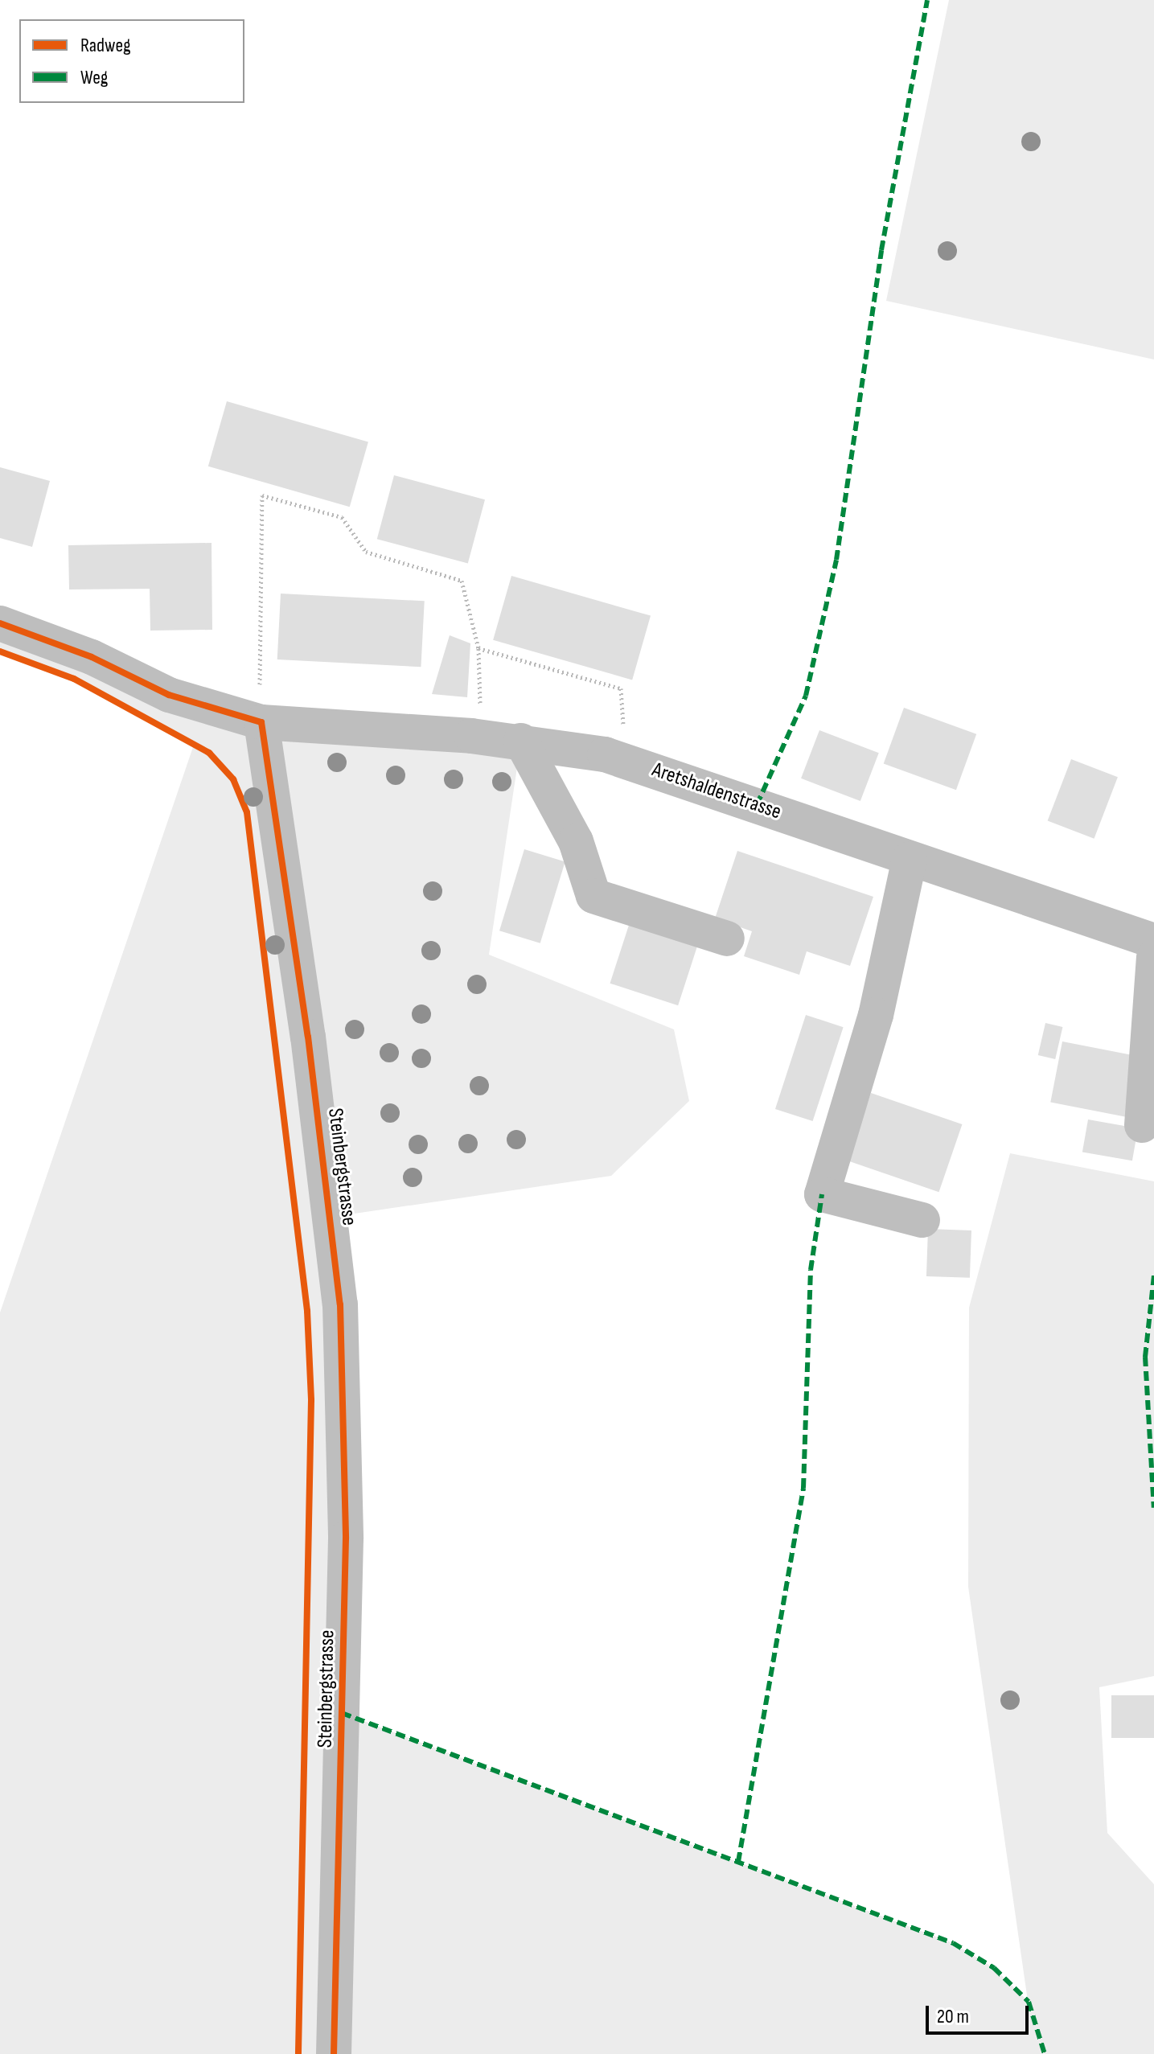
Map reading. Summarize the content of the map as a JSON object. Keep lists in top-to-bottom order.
{
  "streets": {
    "street": ["Aretshaldenstrasse", "Steinbergstrasse"]
  },
  "crossings": [
    ["Aretshaldenstrasse", "Steinbergstrasse"]
  ],
  "legend": ["Radweg", "Weg"],
  "scale_bar": "20 m"
}
